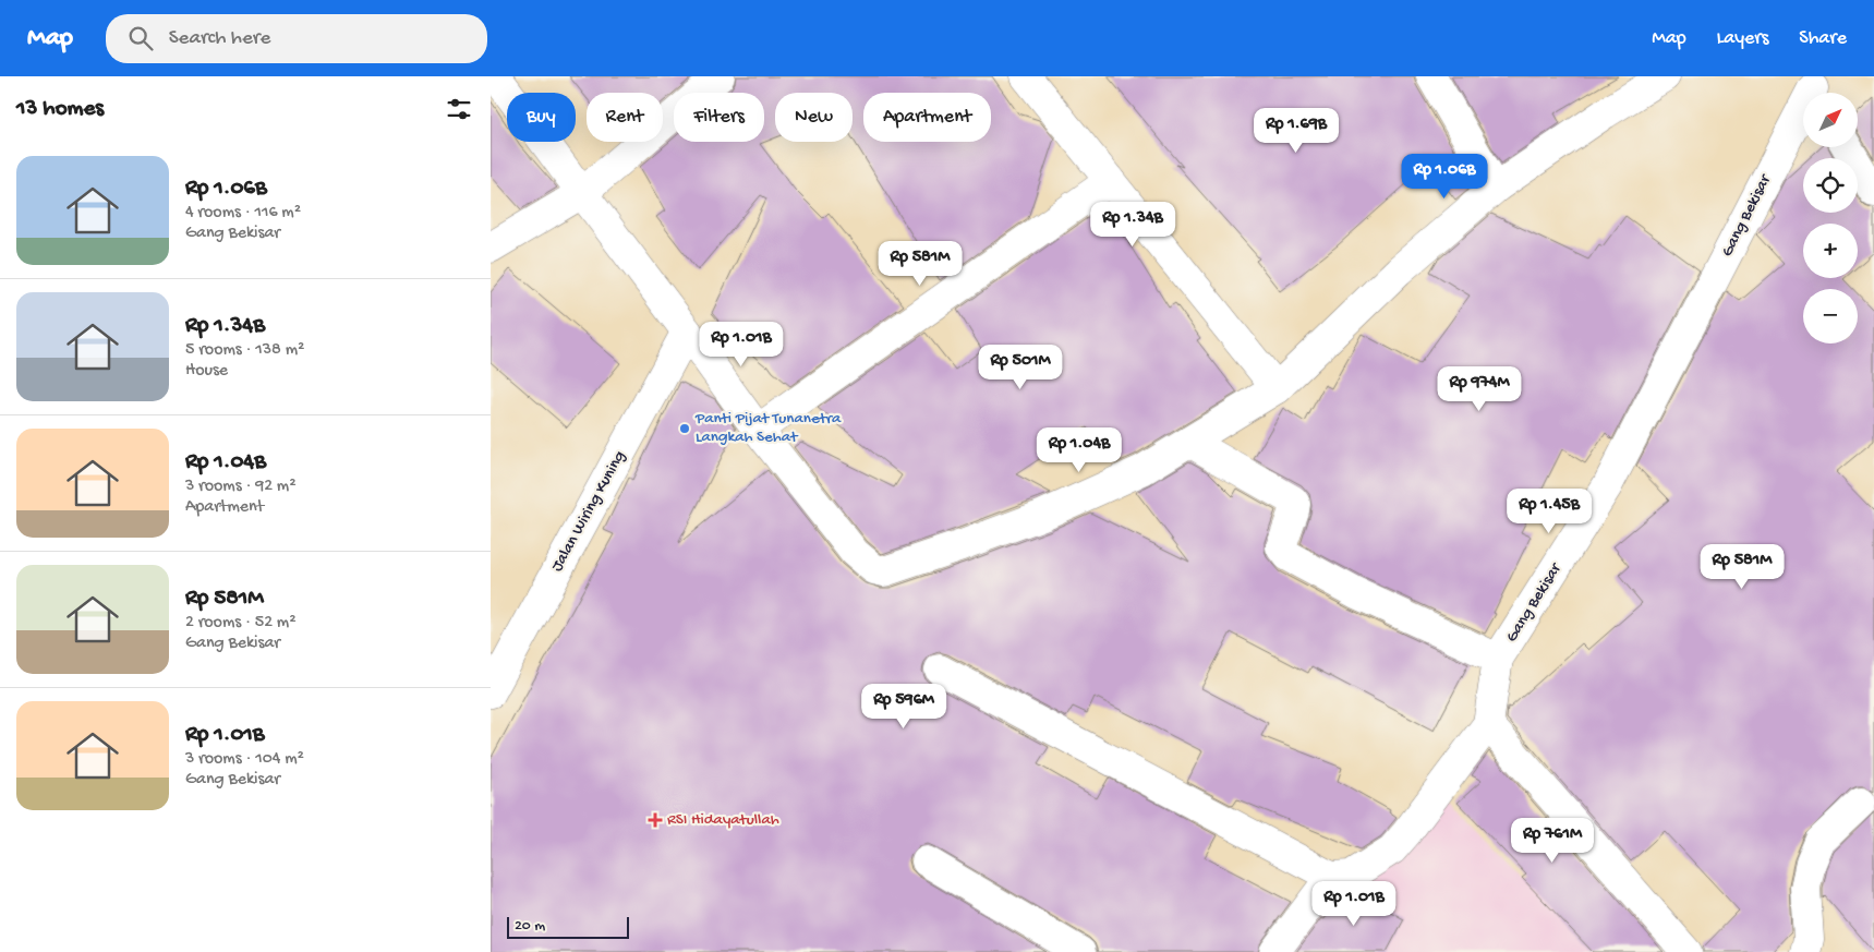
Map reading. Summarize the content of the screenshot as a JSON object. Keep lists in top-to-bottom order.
{
  "streets": {
    "street": ["Gang Bekisar", "Jalan Wiring Kuning"]
  },
  "places": {
    "other": ["Panti Pijat Tunanetra Langkah Sehat"],
    "health": ["RSI Hidayatullah"]
  },
  "scale_bar": "20 m",
  "north": "top right",
  "page": {
    "header": "Map",
    "search": "Search here",
    "nav": ["Map", "Layers", "Share"],
    "heading": "13 homes",
    "map_buttons": ["+", "−"],
    "chip": [
      "Buy",
      "Rent",
      "Filters",
      "New",
      "Apartment"
    ],
    "price": [
      "Rp 1.69B",
      "Rp 1.06B",
      "Rp 1.34B",
      "Rp 581M",
      "Rp 1.01B",
      "Rp 501M",
      "Rp 974M",
      "Rp 1.04B",
      "Rp 1.45B",
      "Rp 581M",
      "Rp 596M",
      "Rp 761M",
      "Rp 1.01B"
    ],
    "list": [
      {
        "name": "Rp 1.06B",
        "note": "4 rooms · 116 m² · Gang Bekisar"
      },
      {
        "name": "Rp 1.34B",
        "note": "5 rooms · 138 m² · House"
      },
      {
        "name": "Rp 1.04B",
        "note": "3 rooms · 92 m² · Apartment"
      },
      {
        "name": "Rp 581M",
        "note": "2 rooms · 52 m² · Gang Bekisar"
      },
      {
        "name": "Rp 1.01B",
        "note": "3 rooms · 104 m² · Gang Bekisar"
      }
    ],
    "scale": "20 m"
  }
}
